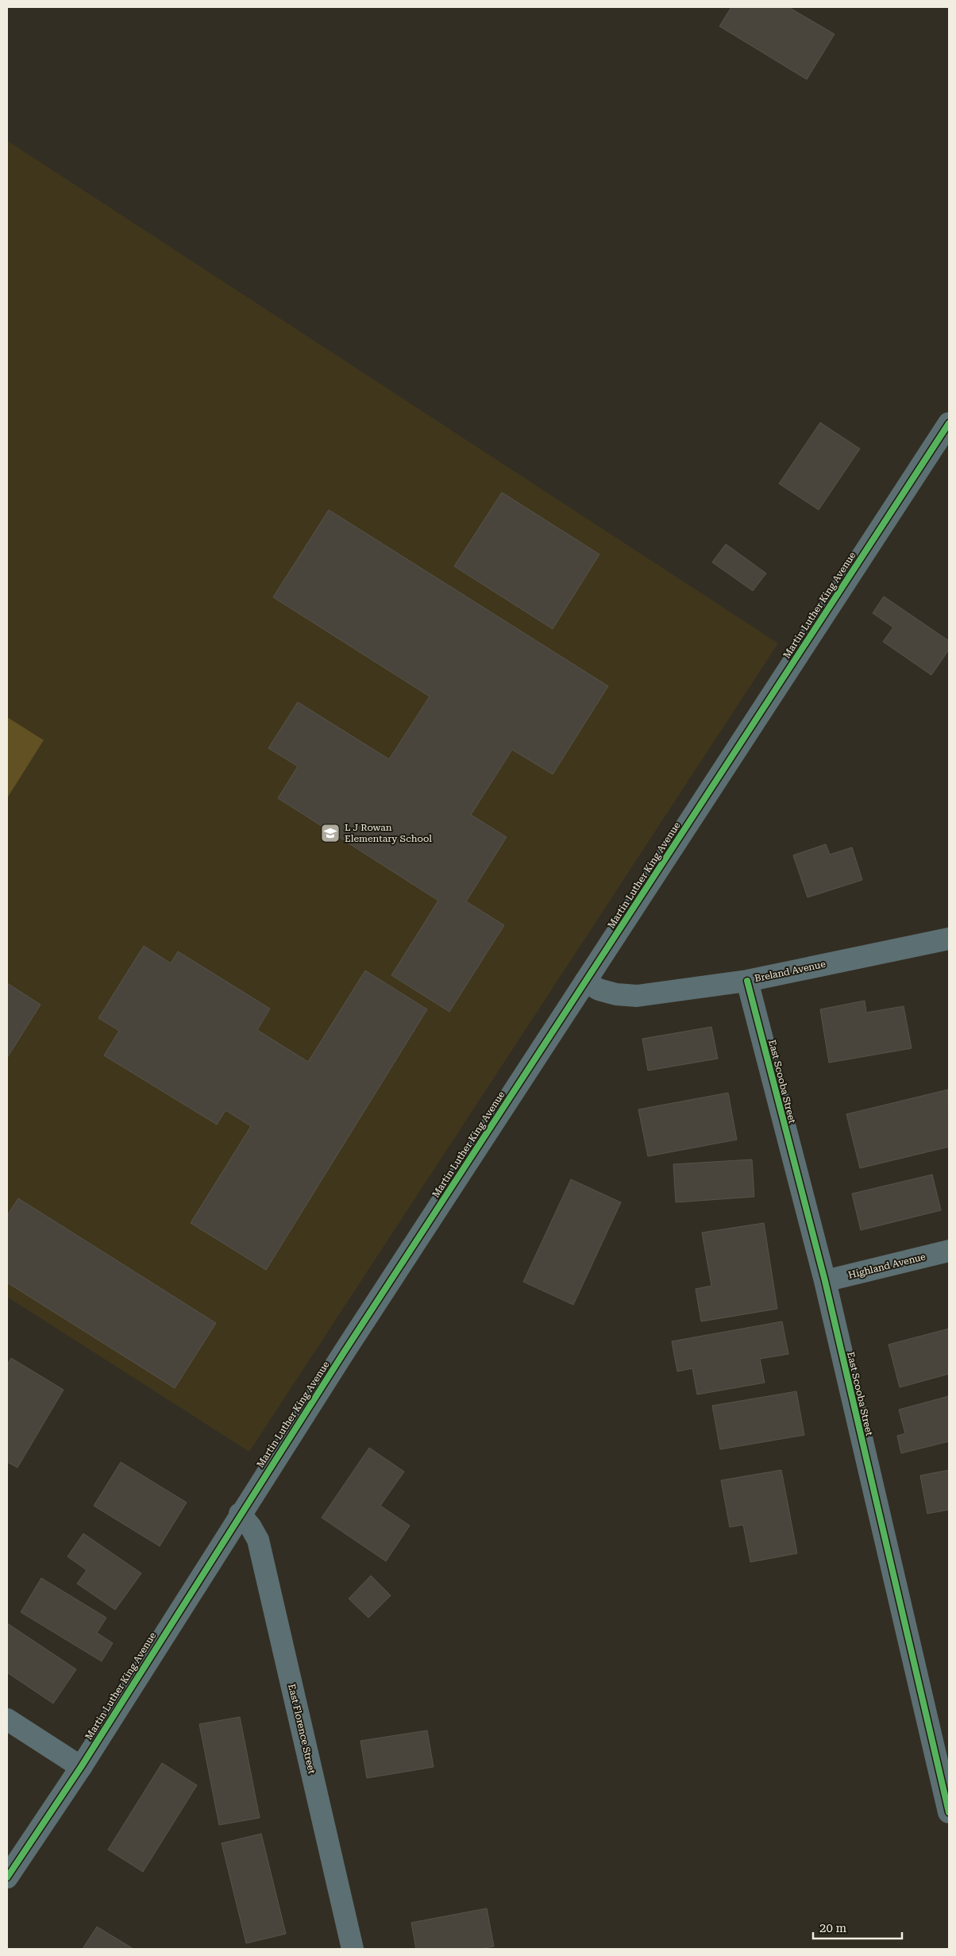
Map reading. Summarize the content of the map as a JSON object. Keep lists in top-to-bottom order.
{
  "streets": {
    "street": [
      "Martin Luther King Avenue",
      "Breland Avenue",
      "East Scooba Street",
      "Highland Avenue",
      "East Florence Street"
    ]
  },
  "crossings": [
    ["Martin Luther King Avenue", "Breland Avenue"],
    ["Martin Luther King Avenue", "East Florence Street"],
    ["Breland Avenue", "East Scooba Street"],
    ["East Scooba Street", "Highland Avenue"]
  ],
  "places": {
    "school or university": ["L J Rowan Elementary School"]
  },
  "scale_bar": "20 m"
}
